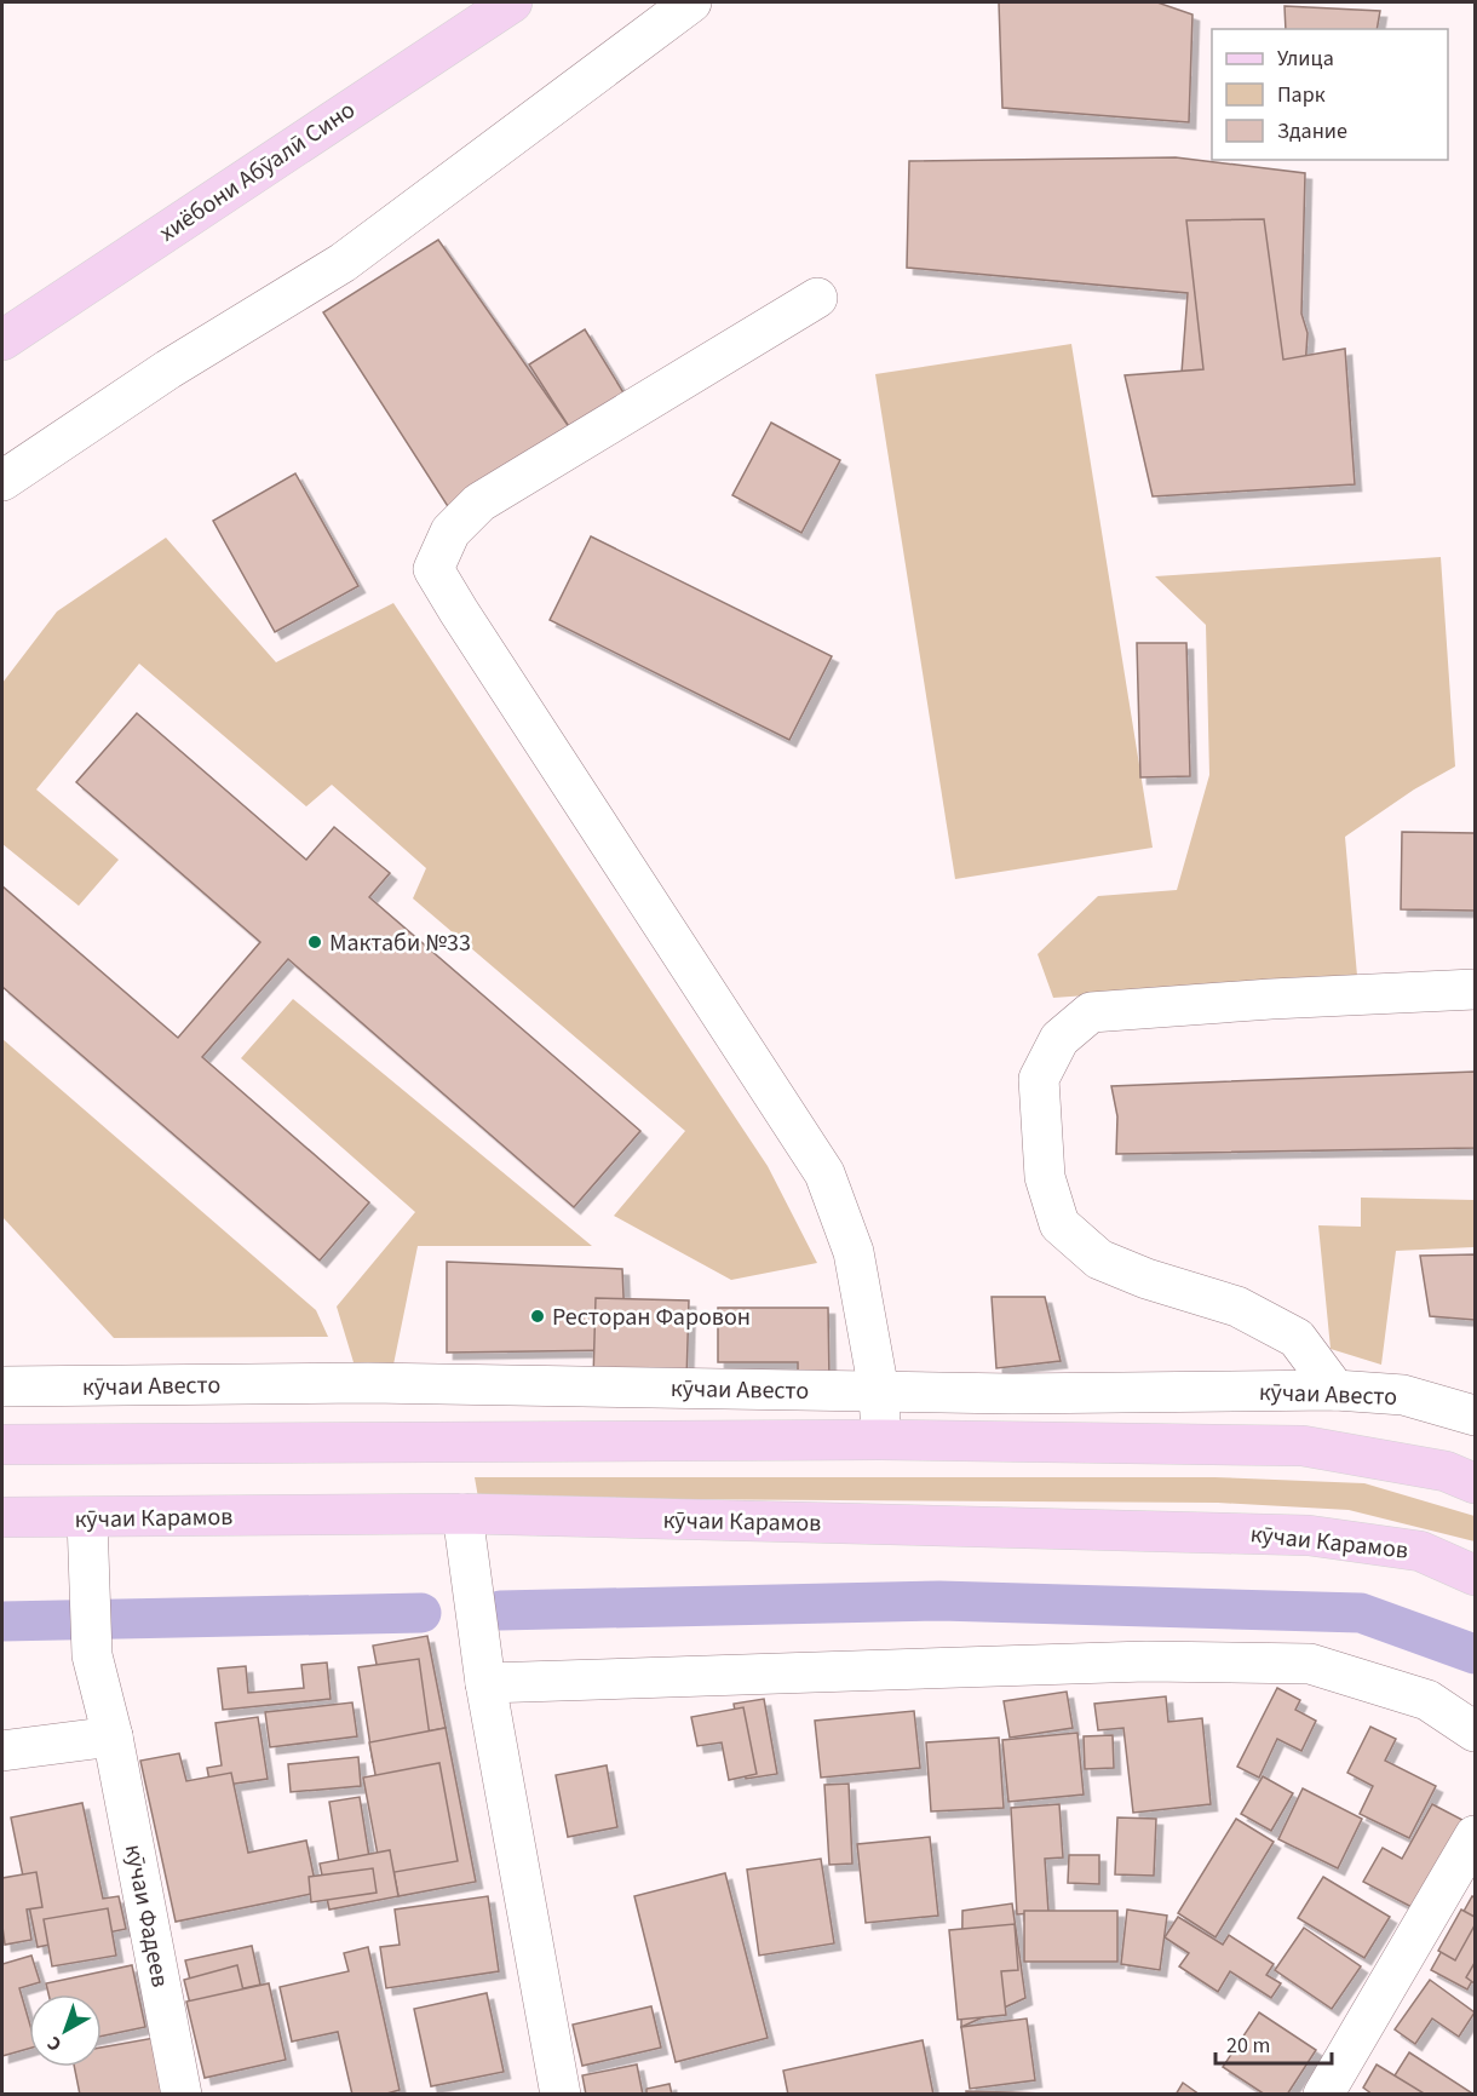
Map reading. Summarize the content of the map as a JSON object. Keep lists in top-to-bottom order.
{
  "streets": {
    "main road": ["хиёбони Абӯалӣ Сино", "кӯчаи Карамов"],
    "street": ["кӯчаи Авесто", "кӯчаи Фадеев"]
  },
  "crossings": [
    ["кӯчаи Карамов", "кӯчаи Фадеев"]
  ],
  "places": ["Мактаби №33", "Ресторан Фаровон"],
  "legend": ["Улица", "Парк", "Здание"],
  "scale_bar": "20 m",
  "north": "bottom left"
}
